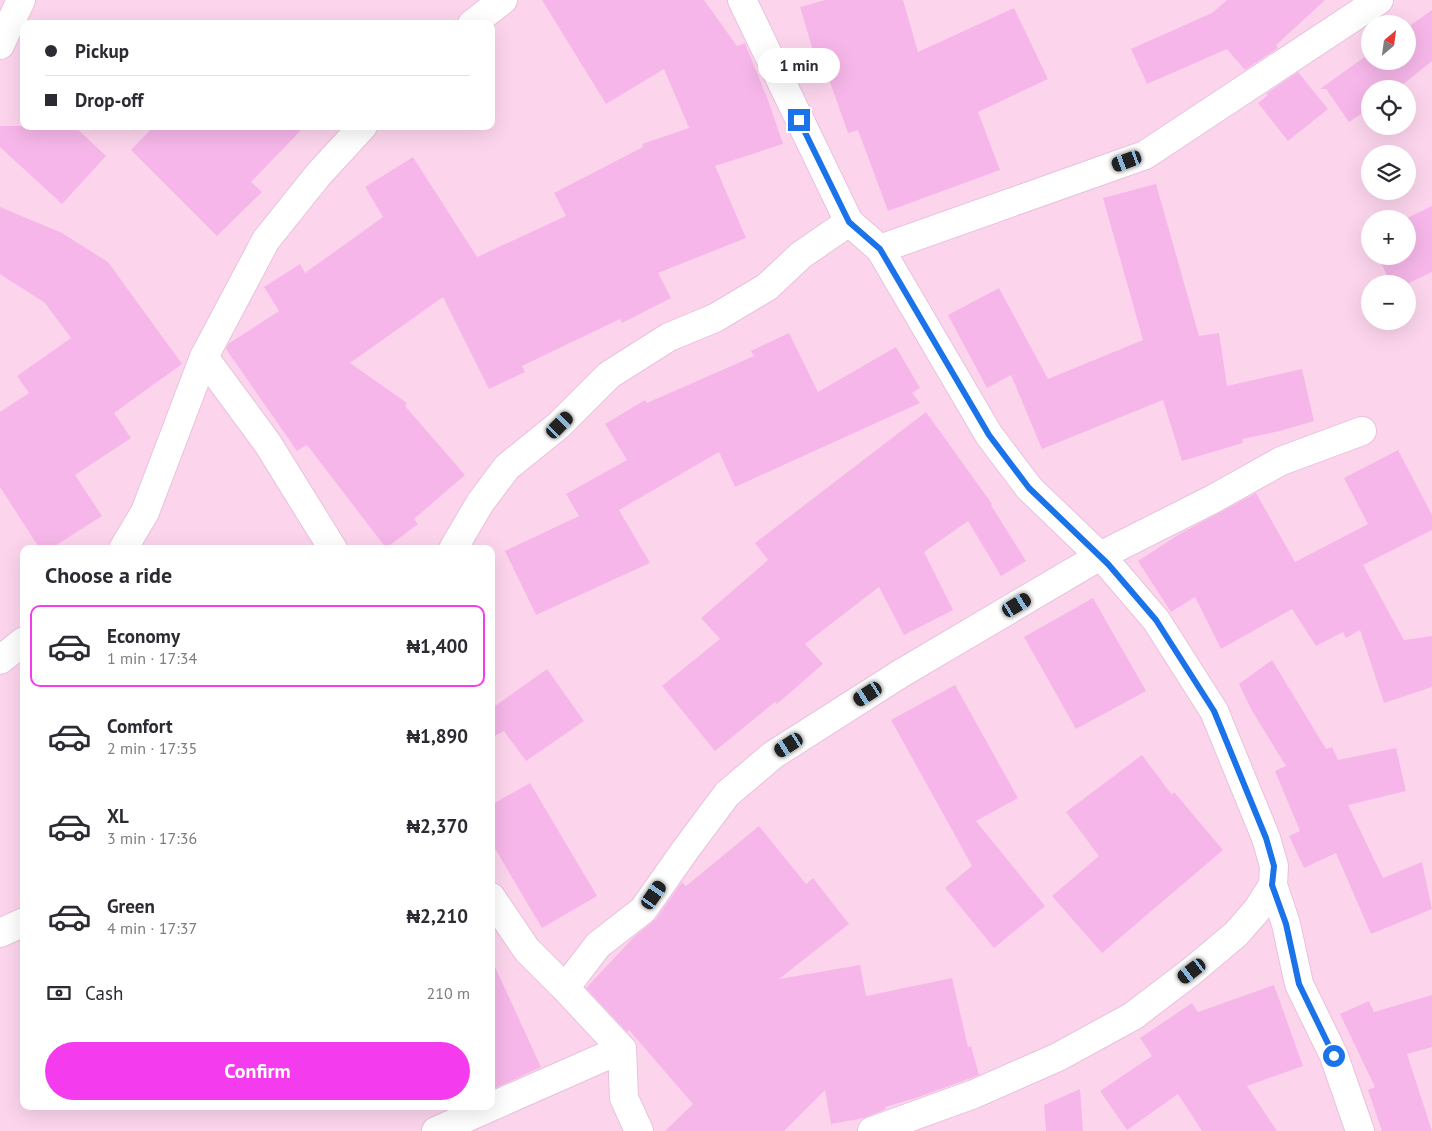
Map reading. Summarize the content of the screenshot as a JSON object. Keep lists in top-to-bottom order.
{
  "north": "top right",
  "page": {
    "map_buttons": ["+", "−"],
    "banner": ["Pickup", "Drop-off"],
    "bubble": "1 min",
    "heading": "Choose a ride",
    "list": [
      {
        "name": "Economy",
        "note": "1 min · 17:34",
        "value": "₦1,400"
      },
      {
        "name": "Comfort",
        "note": "2 min · 17:35",
        "value": "₦1,890"
      },
      {
        "name": "XL",
        "note": "3 min · 17:36",
        "value": "₦2,370"
      },
      {
        "name": "Green",
        "note": "4 min · 17:37",
        "value": "₦2,210"
      }
    ],
    "pay": ["Cash", "210 m"],
    "buttons": "Confirm"
  }
}
